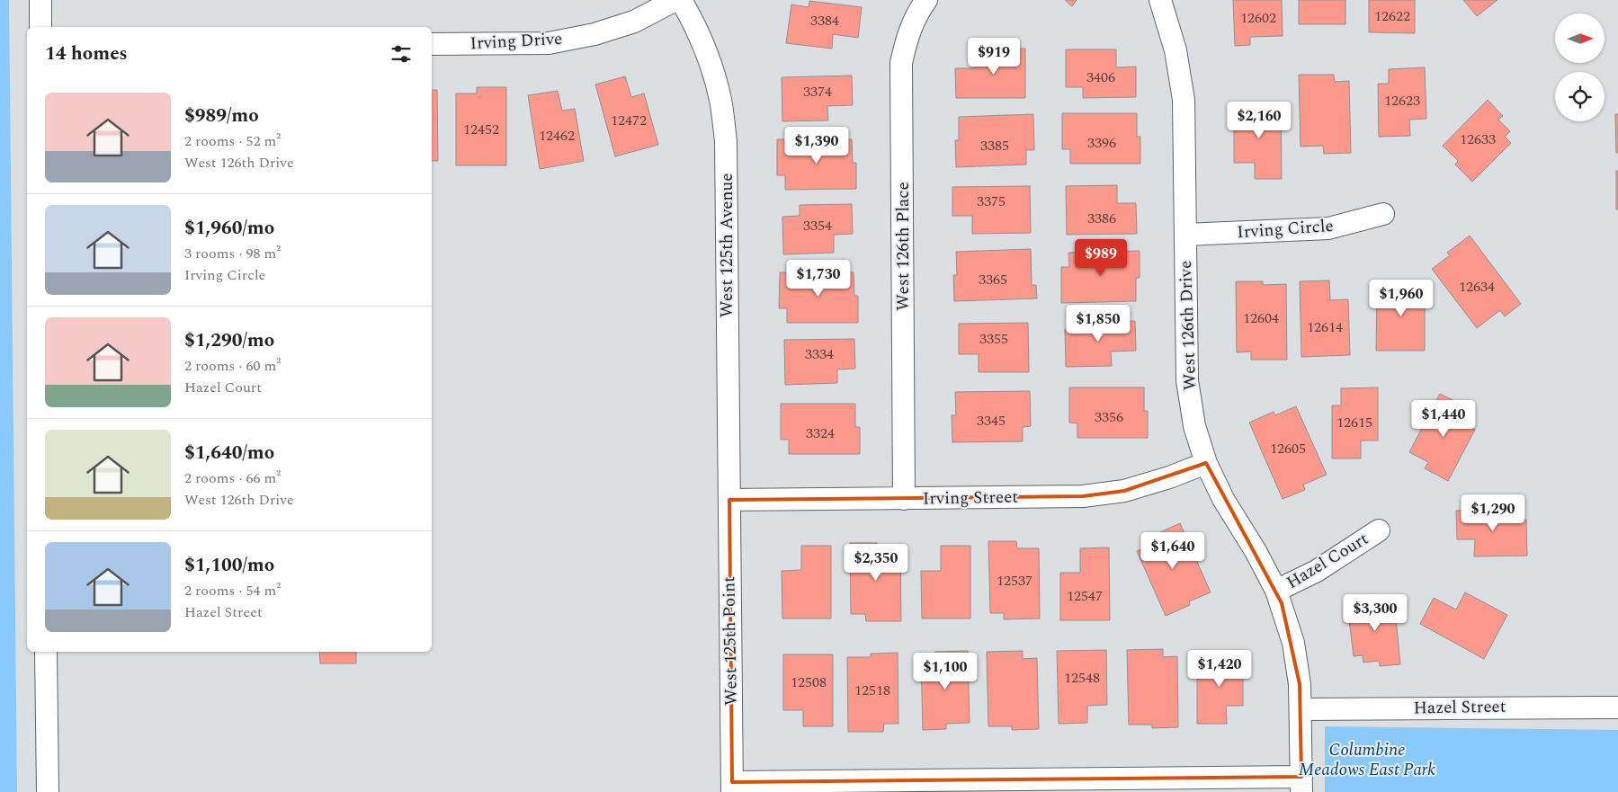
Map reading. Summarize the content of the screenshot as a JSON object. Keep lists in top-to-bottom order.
{
  "streets": {
    "street": [
      "Irving Drive",
      "Irving Circle",
      "West 125th Avenue",
      "West 126th Place",
      "West 126th Drive",
      "Irving Street",
      "Hazel Court",
      "West 125th Point",
      "Hazel Street"
    ]
  },
  "crossings": [
    ["Irving Circle", "West 126th Drive"],
    ["West 125th Avenue", "Irving Street"],
    ["West 125th Avenue", "West 125th Point"],
    ["West 126th Place", "Irving Street"],
    ["West 126th Drive", "Irving Street"],
    ["West 126th Drive", "Hazel Court"],
    ["West 126th Drive", "Hazel Street"],
    ["Irving Street", "West 125th Point"]
  ],
  "parks": ["Columbine Meadows East Park"],
  "house_numbers": [
    "12622",
    "12602",
    "3384",
    "3406",
    "3374",
    "12623",
    "12472",
    "12452",
    "12462",
    "12633",
    "3396",
    "3385",
    "3375",
    "3386",
    "3354",
    "3365",
    "12634",
    "12604",
    "12614",
    "3355",
    "3334",
    "3356",
    "3345",
    "12615",
    "3324",
    "12605",
    "12537",
    "12547",
    "12548",
    "12508",
    "12518"
  ],
  "north": "right",
  "page": {
    "heading": "14 homes",
    "price": [
      "$919",
      "$2,160",
      "$1,390",
      "$989",
      "$1,730",
      "$1,960",
      "$1,850",
      "$1,440",
      "$1,290",
      "$1,640",
      "$2,350",
      "$3,300",
      "$1,420",
      "$1,100"
    ],
    "list": [
      {
        "name": "$989/mo",
        "note": "2 rooms · 52 m² · West 126th Drive"
      },
      {
        "name": "$1,960/mo",
        "note": "3 rooms · 98 m² · Irving Circle"
      },
      {
        "name": "$1,290/mo",
        "note": "2 rooms · 60 m² · Hazel Court"
      },
      {
        "name": "$1,640/mo",
        "note": "2 rooms · 66 m² · West 126th Drive"
      },
      {
        "name": "$1,100/mo",
        "note": "2 rooms · 54 m² · Hazel Street"
      }
    ]
  }
}
